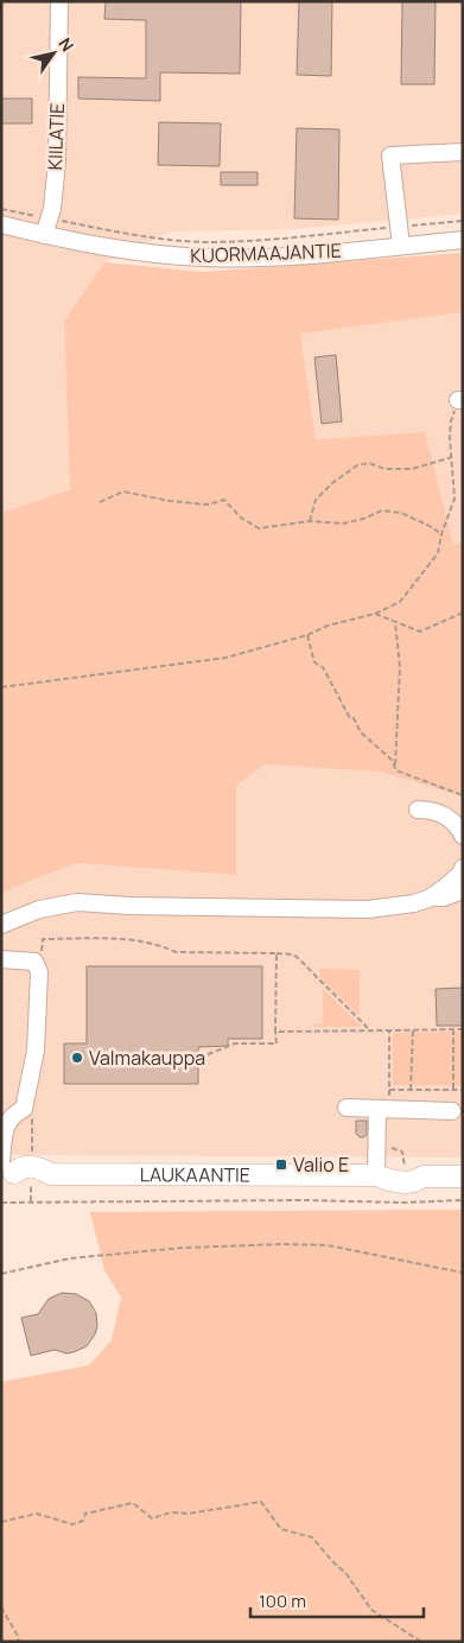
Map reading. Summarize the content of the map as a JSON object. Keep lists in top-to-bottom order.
{
  "streets": {
    "main road": ["LAUKAANTIE"],
    "street": ["KIILATIE", "KUORMAAJANTIE"]
  },
  "crossings": [
    ["KIILATIE", "KUORMAAJANTIE"]
  ],
  "places": {
    "other": ["Valmakauppa"],
    "transit": ["Valio E"]
  },
  "scale_bar": "100 m",
  "north": "top right"
}
